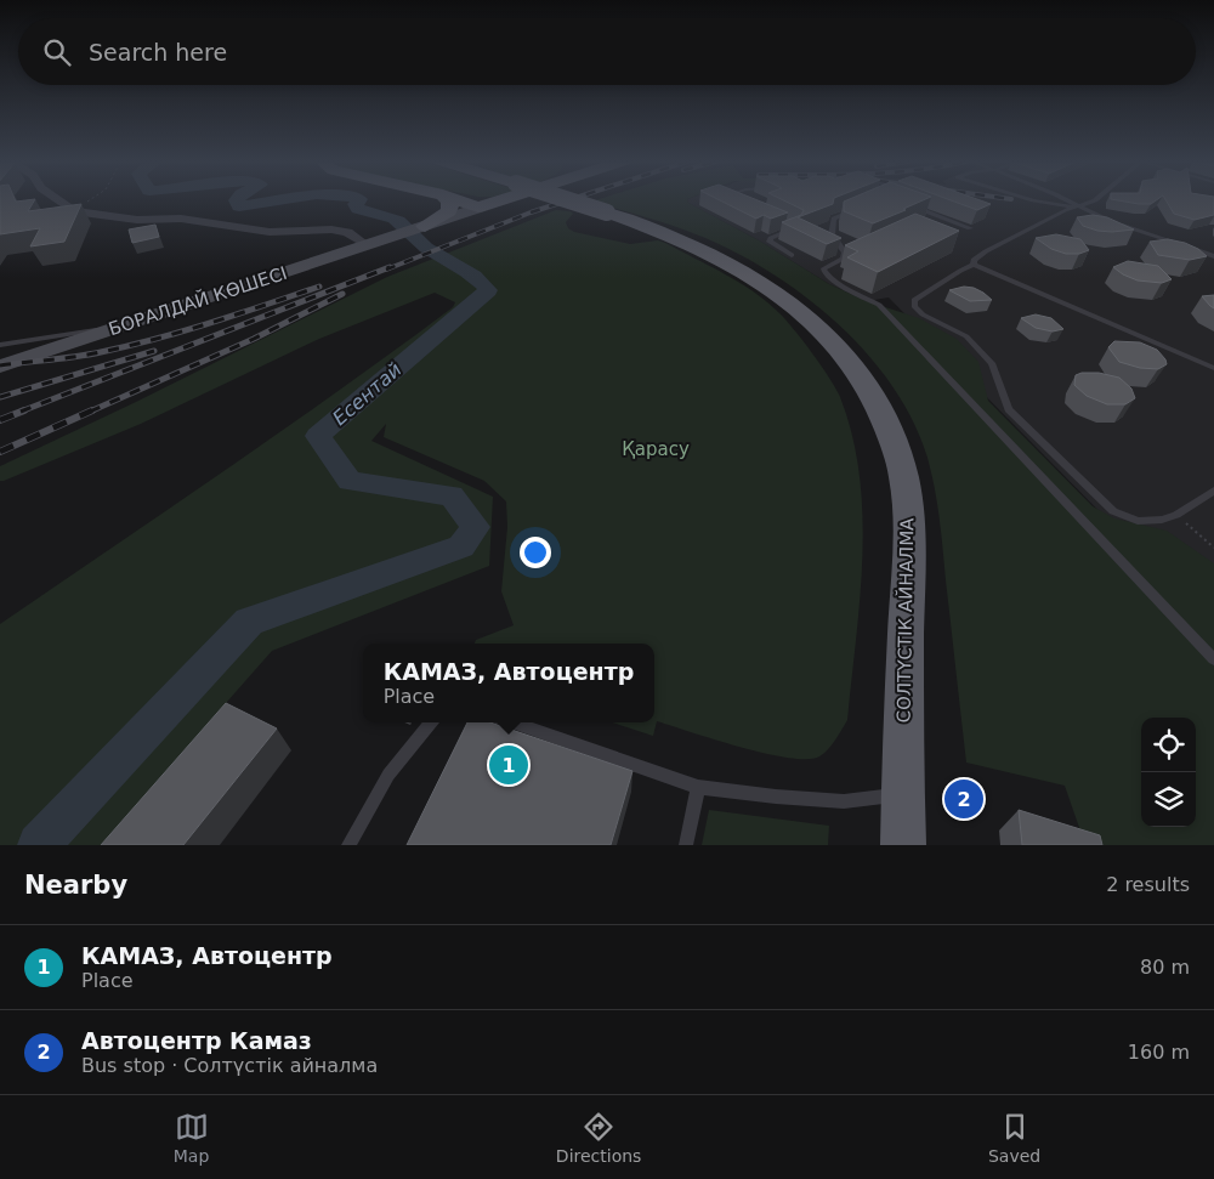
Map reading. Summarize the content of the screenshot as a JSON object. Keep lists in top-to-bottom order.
{
  "streets": {
    "main road": ["БОРАЛДАЙ КӨШЕСІ", "СОЛТҮСТІК АЙНАЛМА"]
  },
  "water": ["Есентай"],
  "parks": ["Қарасу"],
  "page": {
    "search": "Search here",
    "popup": ["КАМАЗ, Автоцентр", "Place"],
    "pins": ["1", "2"],
    "heading": ["Nearby", "2 results"],
    "list": [
      {
        "mark": "1",
        "name": "КАМАЗ, Автоцентр",
        "note": "Place",
        "value": "80 m"
      },
      {
        "mark": "2",
        "name": "Автоцентр Камаз",
        "note": "Bus stop · Солтүстік айналма",
        "value": "160 m"
      }
    ],
    "nav": ["Map", "Directions", "Saved"]
  }
}
